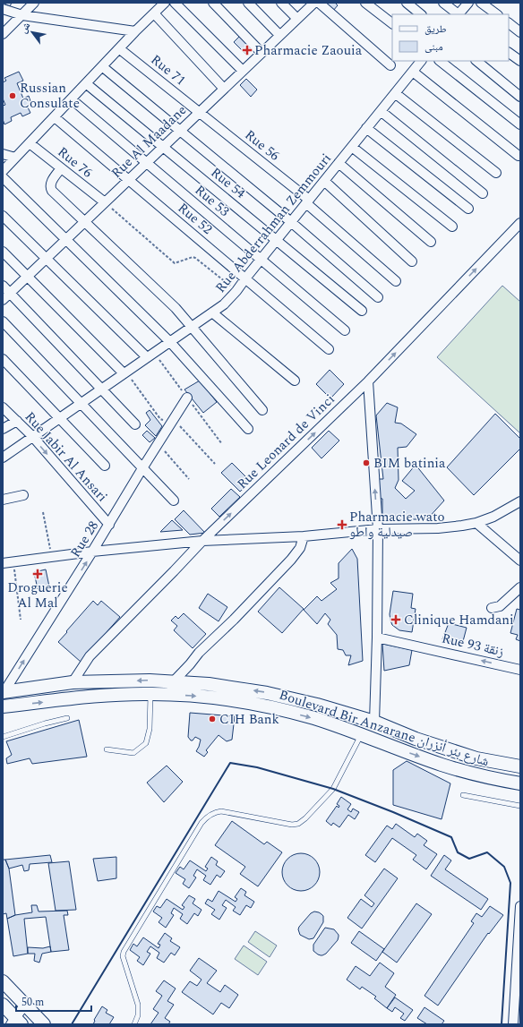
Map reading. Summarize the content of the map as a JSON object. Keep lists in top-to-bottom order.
{
  "streets": {
    "main road": ["Boulevard Bir Anzarane شارع بئر أنزران"],
    "street": [
      "Rue 71",
      "Rue Al Maadane",
      "Rue 56",
      "Rue 76",
      "Rue 54",
      "Rue 53",
      "Rue 52",
      "Rue Abderrahman Zemmouri",
      "Rue Leonard de Vinci",
      "Rue Jabir Al Ansari",
      "Rue 28",
      "Rue 93 زنقة"
    ]
  },
  "crossings": [
    ["Rue 71", "Rue Al Maadane"],
    ["Rue 71", "Rue 56"],
    ["Rue Al Maadane", "Rue 56"],
    ["Rue Al Maadane", "Rue 76"],
    ["Rue Al Maadane", "Rue 54"],
    ["Rue Al Maadane", "Rue 53"],
    ["Rue Al Maadane", "Rue 52"],
    ["Rue 56", "Rue Abderrahman Zemmouri"],
    ["Rue 54", "Rue Abderrahman Zemmouri"],
    ["Rue 53", "Rue Abderrahman Zemmouri"],
    ["Rue 52", "Rue Abderrahman Zemmouri"],
    ["Rue Abderrahman Zemmouri", "Rue Jabir Al Ansari"],
    ["Rue Leonard de Vinci", "Boulevard Bir Anzarane شارع بئر أنزران"],
    ["Rue Jabir Al Ansari", "Rue 28"],
    ["Rue 28", "Boulevard Bir Anzarane شارع بئر أنزران"]
  ],
  "one_way": ["Rue Leonard de Vinci", "Rue 28", "Rue 93 زنقة"],
  "places": {
    "health": [
      "Pharmacie Zaouia",
      "Pharmacie wato صيدلية واطو",
      "Droguerie Al Mal",
      "Clinique Hamdani"
    ],
    "other": ["Russian Consulate", "BIM batinia", "CIH Bank"]
  },
  "legend": ["طريق", "مبنى"],
  "scale_bar": "50 m",
  "north": "top left"
}
